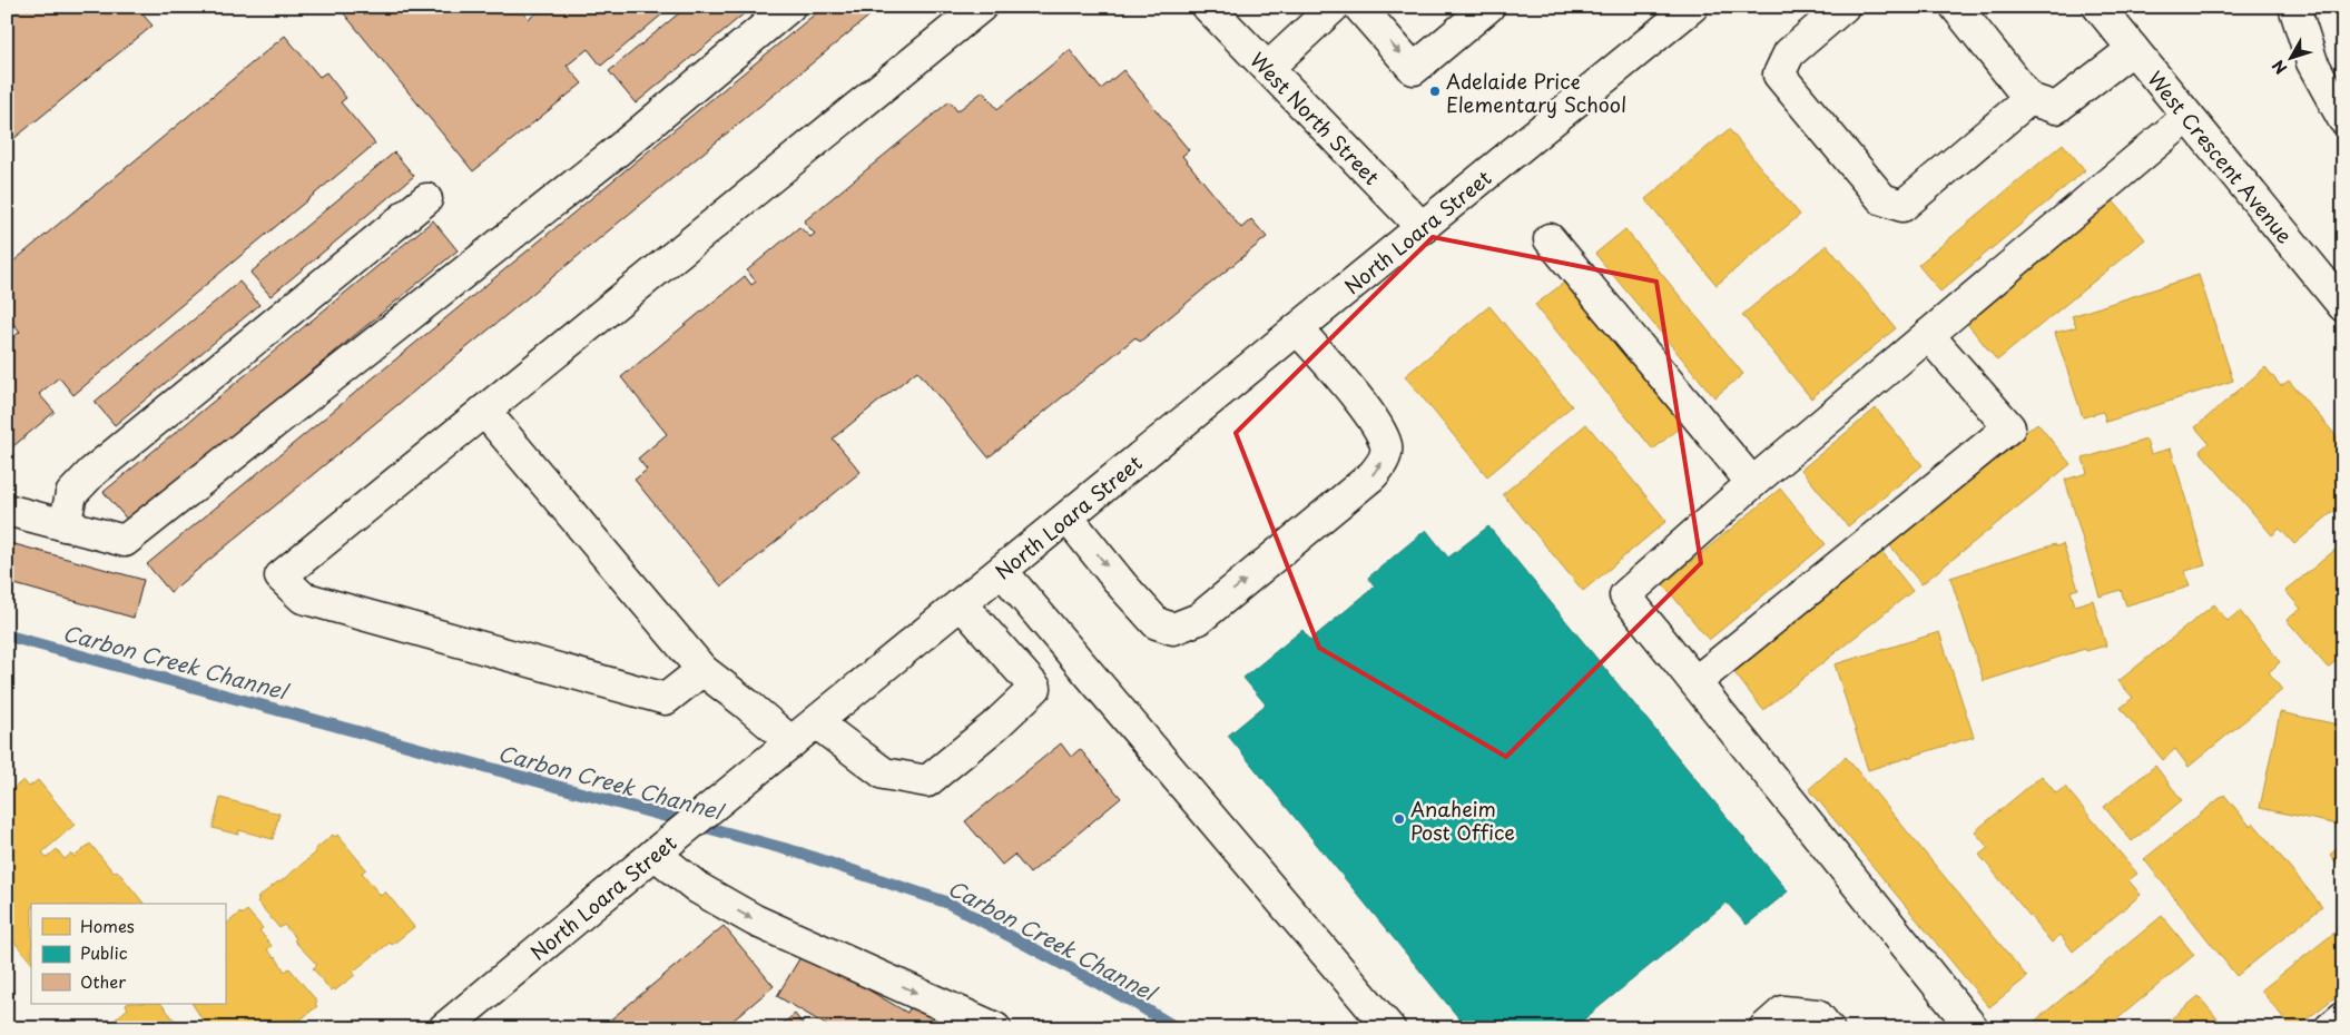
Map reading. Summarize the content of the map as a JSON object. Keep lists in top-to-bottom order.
{
  "streets": {
    "street": ["West North Street", "West Crescent Avenue", "North Loara Street"]
  },
  "crossings": [
    ["West North Street", "North Loara Street"]
  ],
  "water": ["Carbon Creek Channel"],
  "places": ["Adelaide Price Elementary School", "Anaheim Post Office"],
  "legend": ["Homes", "Public", "Other"],
  "north": "bottom left"
}
